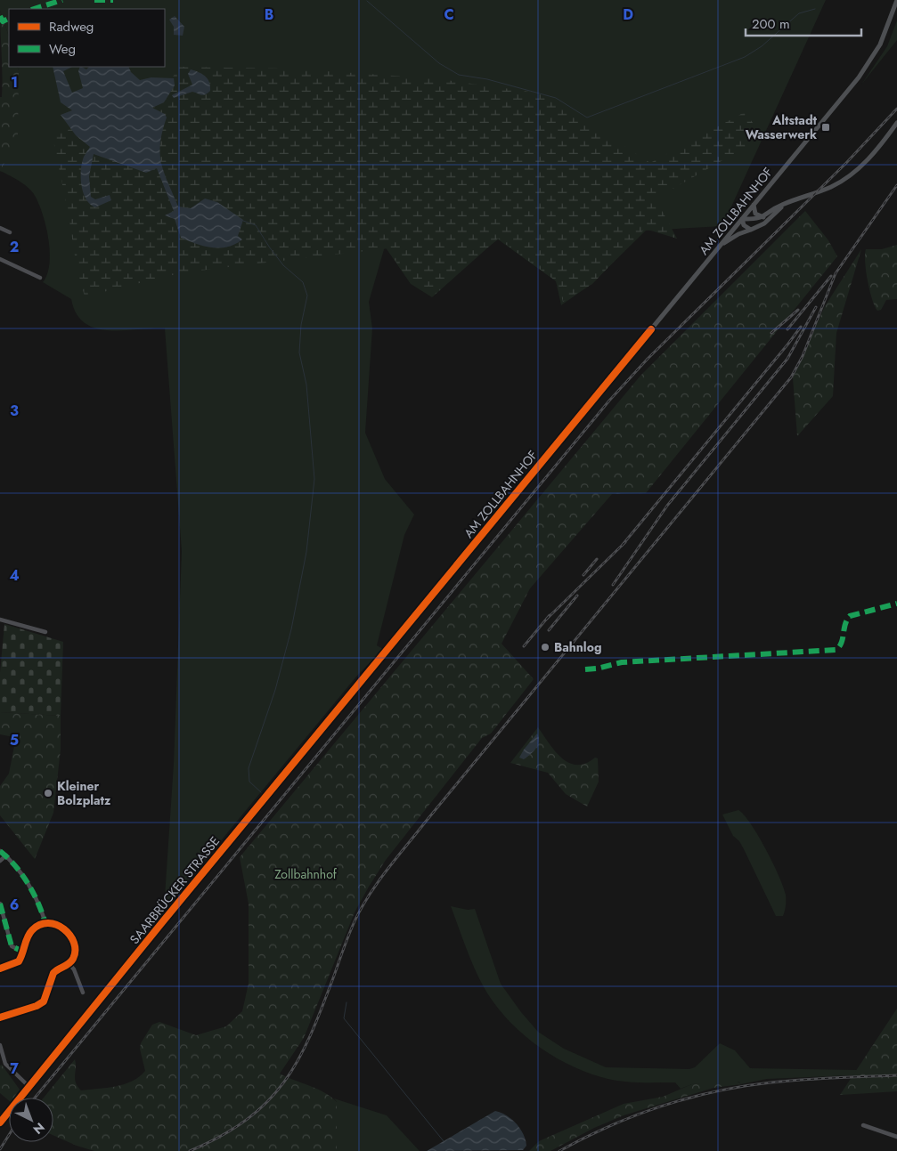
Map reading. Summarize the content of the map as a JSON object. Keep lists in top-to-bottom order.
{
  "streets": {
    "main road": ["AM ZOLLBAHNHOF", "SAARBRÜCKER STRASSE"]
  },
  "crossings": [
    ["AM ZOLLBAHNHOF", "SAARBRÜCKER STRASSE"]
  ],
  "parks": ["Zollbahnhof"],
  "places": {
    "transit": ["Altstadt Wasserwerk"],
    "other": ["Bahnlog", "Kleiner Bolzplatz"]
  },
  "legend": ["Radweg", "Weg"],
  "scale_bar": "200 m",
  "north": "bottom right",
  "grid": {
    "columns": ["B", "C", "D"],
    "rows": [
      "1",
      "2",
      "3",
      "4",
      "5",
      "6",
      "7"
    ]
  }
}
